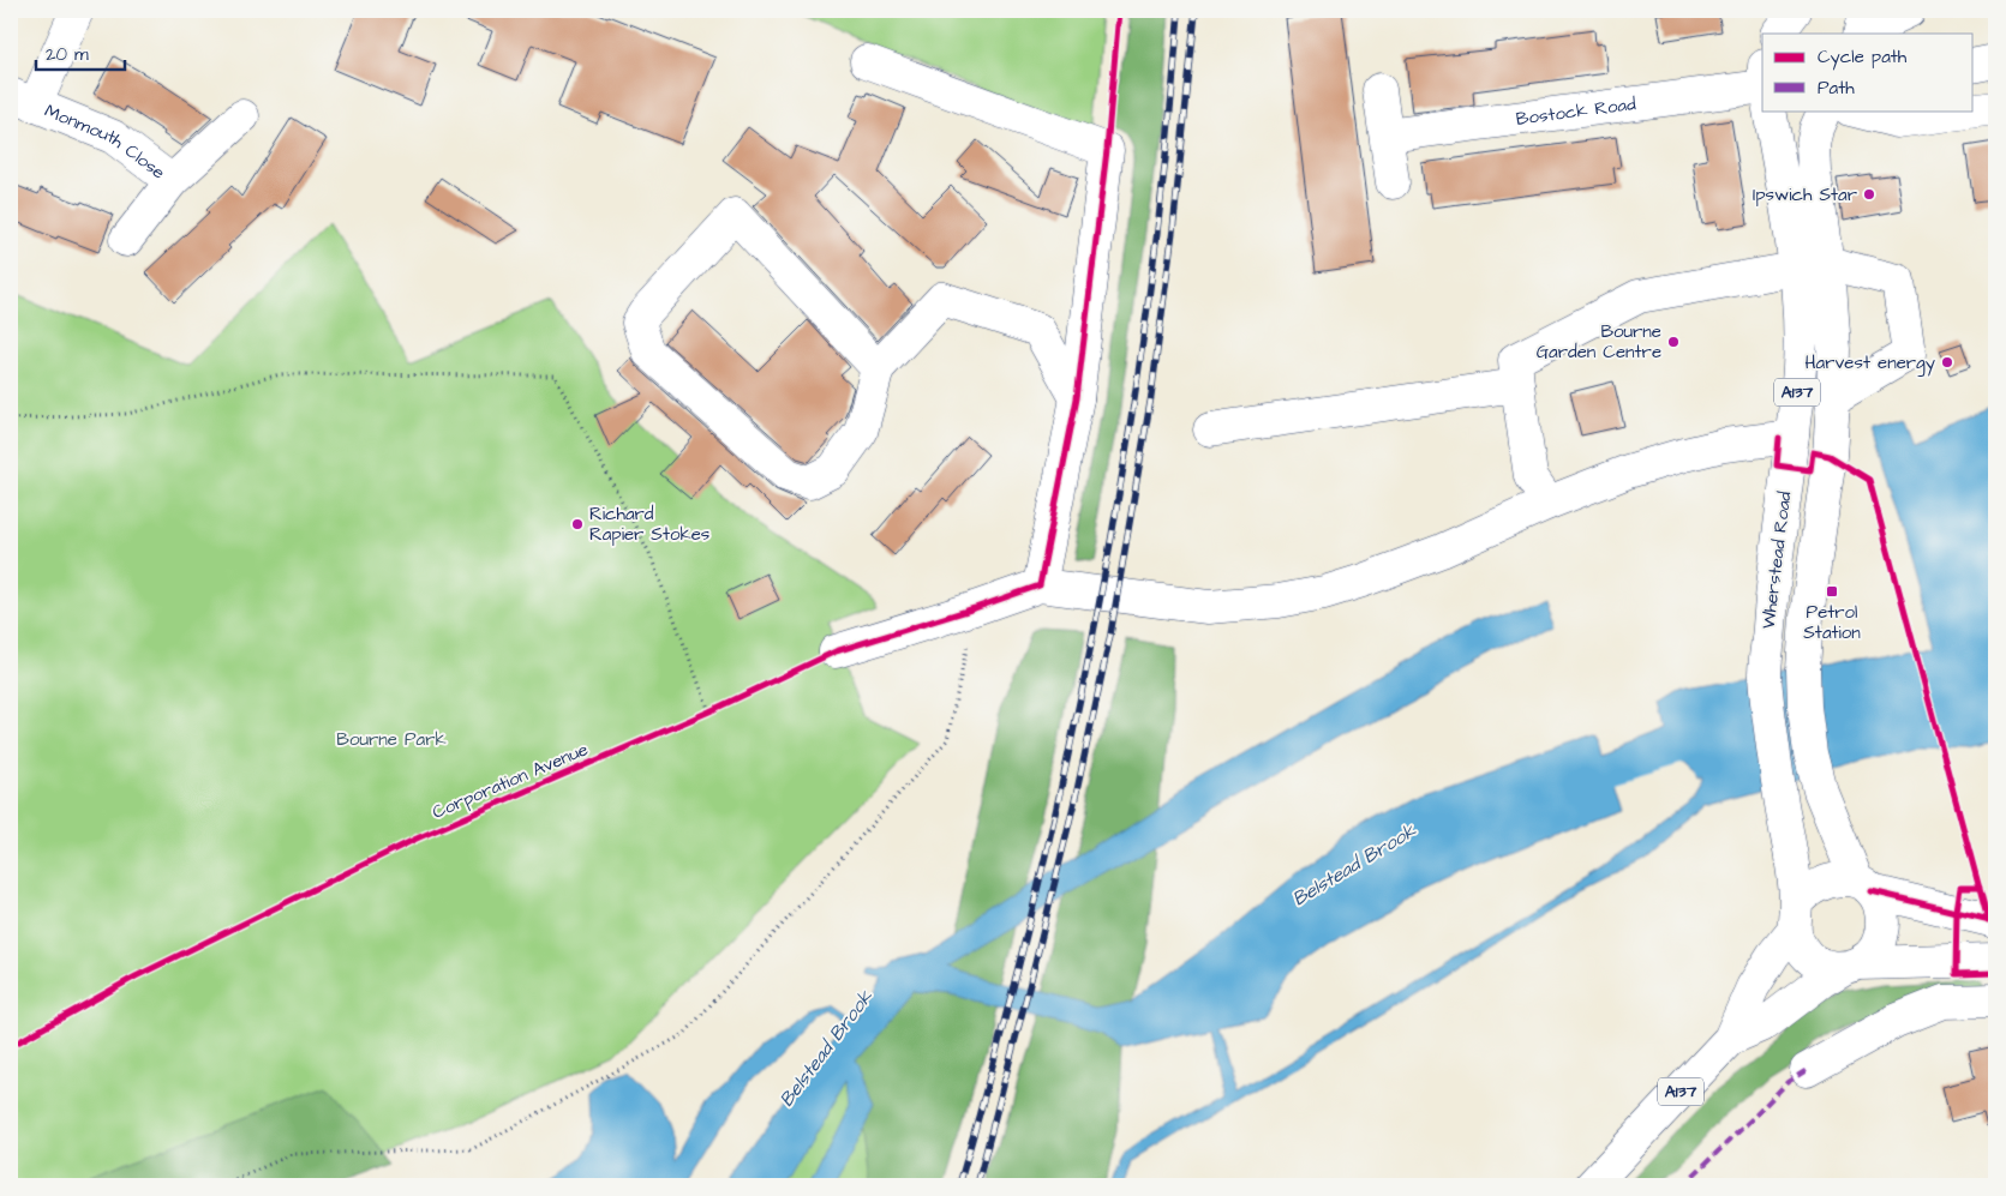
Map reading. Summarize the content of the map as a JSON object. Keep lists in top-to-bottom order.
{
  "streets": {
    "main road": [
      "Bostock Road",
      "Monmouth Close",
      "A137",
      "Wherstead Road"
    ],
    "cycle path": ["Corporation Avenue"]
  },
  "crossings": [
    ["A137", "Wherstead Road"]
  ],
  "water": ["Belstead Brook"],
  "parks": ["Bourne Park"],
  "places": {
    "other": [
      "Ipswich Star",
      "Bourne Garden Centre",
      "Harvest energy",
      "Richard Rapier Stokes"
    ],
    "transit": ["Petrol Station"]
  },
  "legend": ["Cycle path", "Path"],
  "scale_bar": "20 m"
}
